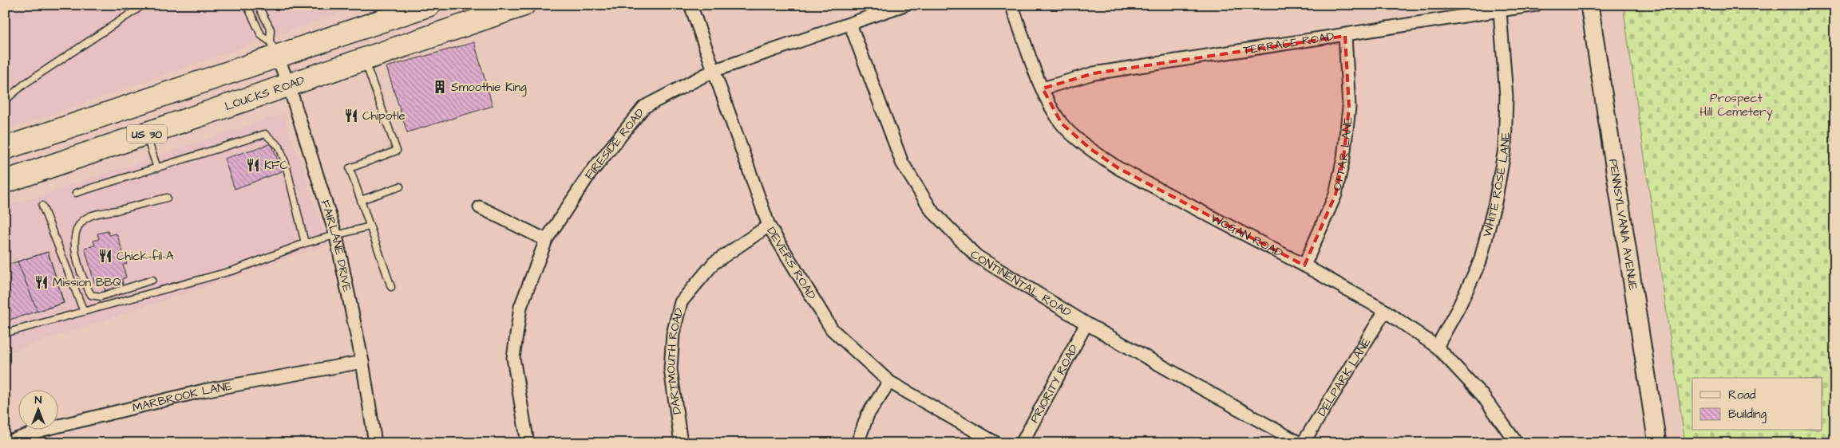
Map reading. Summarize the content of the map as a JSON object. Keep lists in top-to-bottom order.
{
  "streets": {
    "highway": ["LOUCKS ROAD", "US 30"],
    "street": [
      "TERRACE ROAD",
      "FIRESIDE ROAD",
      "OTTAR LANE",
      "WHITE ROSE LANE",
      "PENNSYLVANIA AVENUE",
      "WOGAN ROAD",
      "FAIRLANE DRIVE",
      "DEVERS ROAD",
      "CONTINENTAL ROAD",
      "DARTMOUTH ROAD",
      "DELPARK LANE",
      "PRIORITY ROAD",
      "MARBROOK LANE"
    ]
  },
  "crossings": [
    ["TERRACE ROAD", "OTTAR LANE"],
    ["TERRACE ROAD", "WHITE ROSE LANE"],
    ["TERRACE ROAD", "WOGAN ROAD"],
    ["LOUCKS ROAD", "FAIRLANE DRIVE"],
    ["US 30", "FAIRLANE DRIVE"],
    ["FIRESIDE ROAD", "DEVERS ROAD"],
    ["FIRESIDE ROAD", "CONTINENTAL ROAD"],
    ["OTTAR LANE", "WOGAN ROAD"],
    ["WHITE ROSE LANE", "WOGAN ROAD"],
    ["WOGAN ROAD", "DELPARK LANE"],
    ["FAIRLANE DRIVE", "MARBROOK LANE"],
    ["DEVERS ROAD", "DARTMOUTH ROAD"],
    ["CONTINENTAL ROAD", "PRIORITY ROAD"]
  ],
  "parks": ["Prospect Hill Cemetery"],
  "places": {
    "building": ["Smoothie King"],
    "restaurant": [
      "Chipotle",
      "KFC",
      "Chick-fil-A",
      "Mission BBQ"
    ]
  },
  "legend": ["Road", "Building"],
  "north": "top"
}
